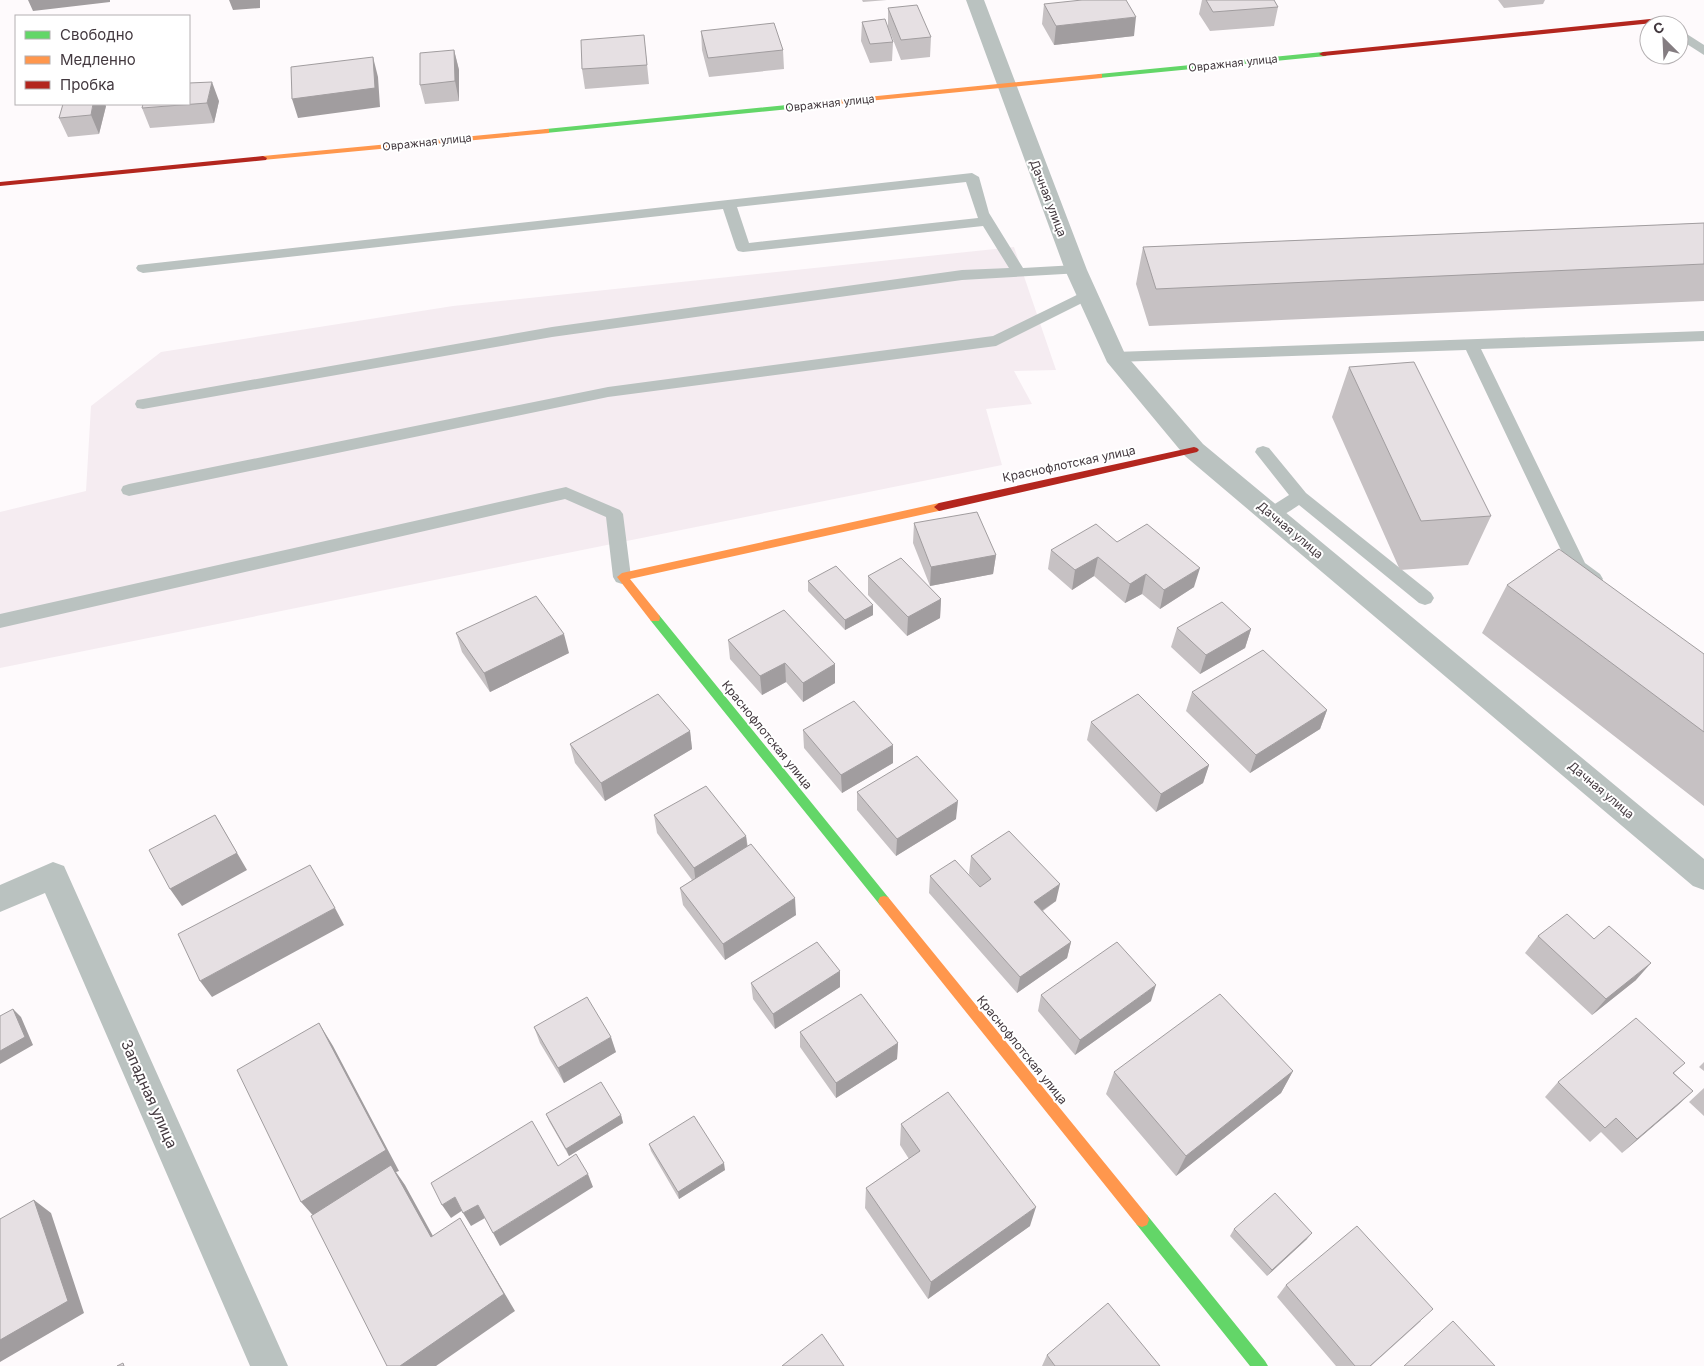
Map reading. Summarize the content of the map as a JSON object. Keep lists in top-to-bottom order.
{
  "streets": {
    "street": [
      "Овражная улица",
      "Дачная улица",
      "Краснофлотская улица",
      "Западная улица"
    ]
  },
  "crossings": [
    ["Овражная улица", "Дачная улица"],
    ["Дачная улица", "Краснофлотская улица"]
  ],
  "legend": ["Свободно", "Медленно", "Пробка"],
  "north": "top left"
}
